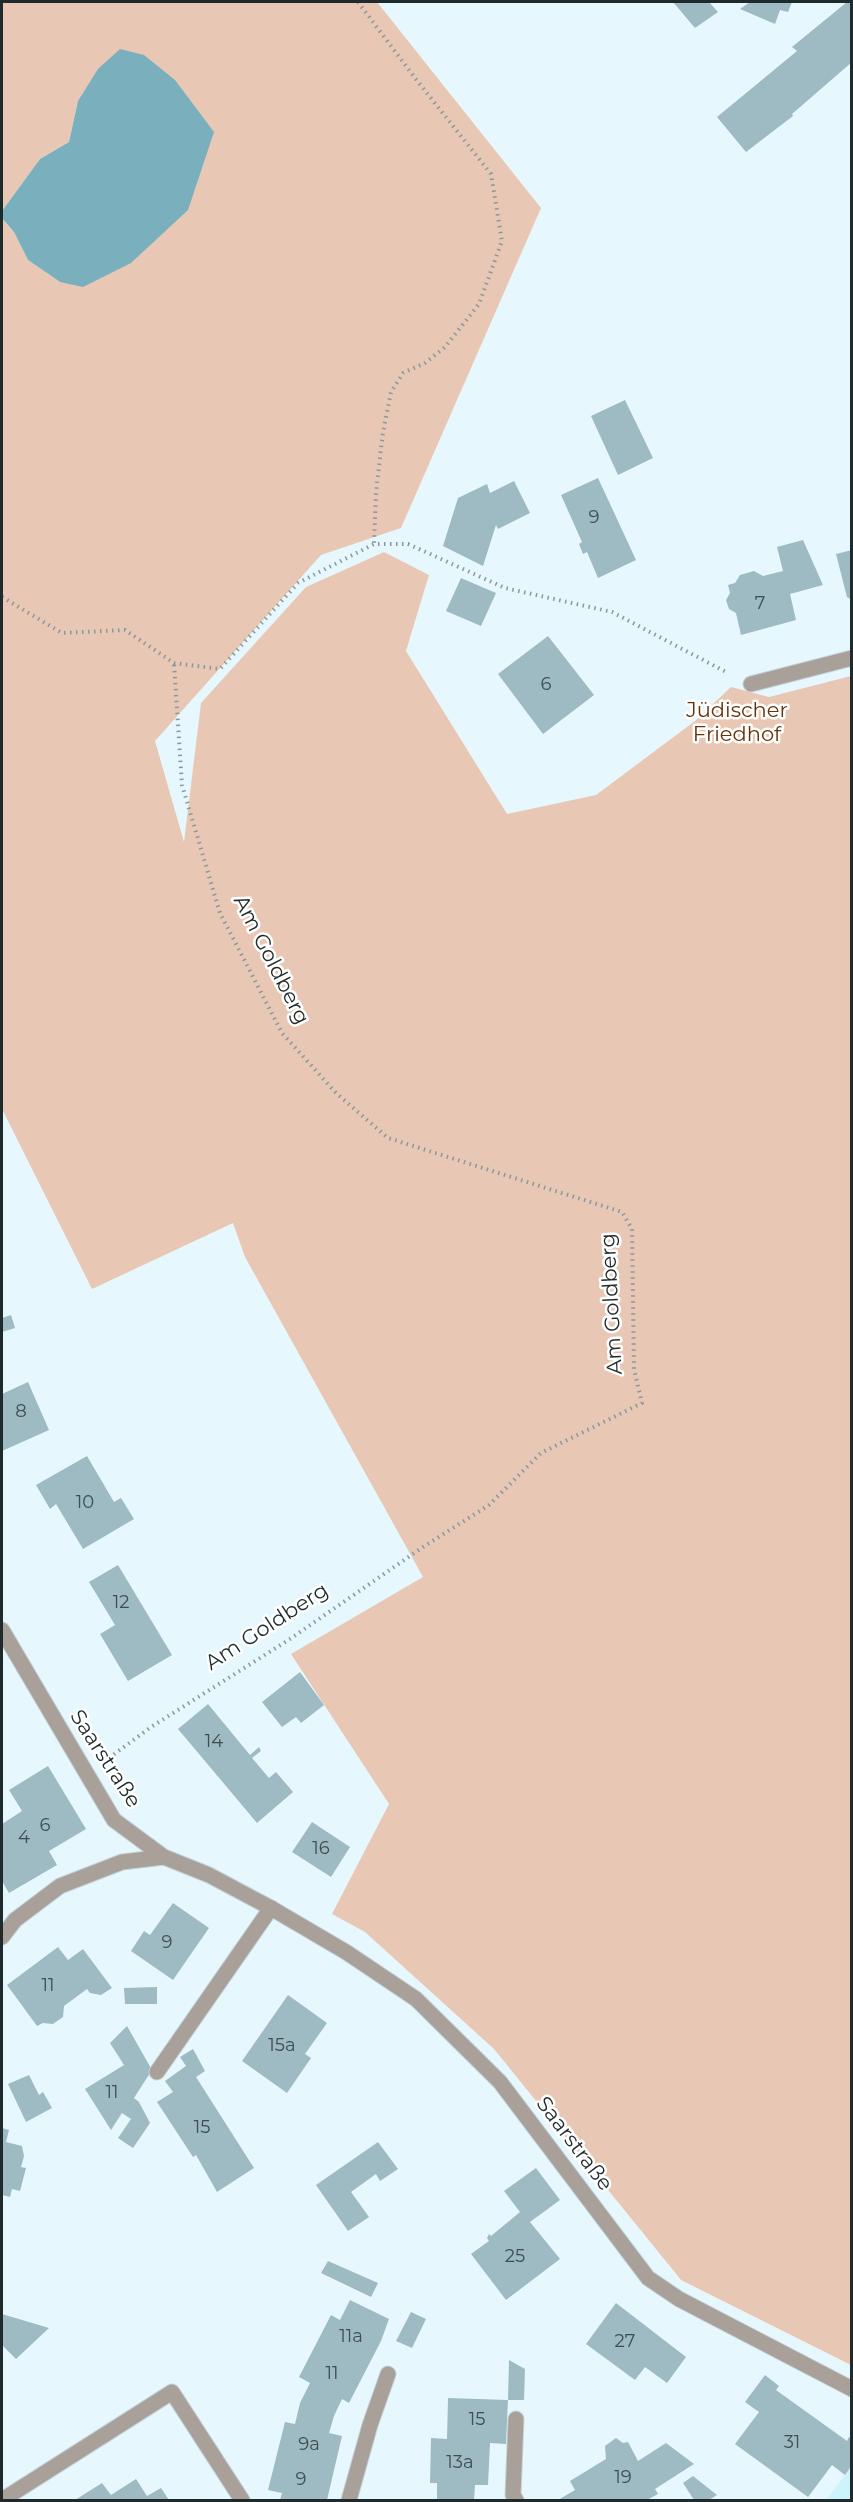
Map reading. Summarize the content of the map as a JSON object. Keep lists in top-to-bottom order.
{
  "streets": {
    "street": ["Saarstraße"],
    "path": ["Am Goldberg"]
  },
  "crossings": [
    ["Am Goldberg", "Saarstraße"]
  ],
  "parks": ["Jüdischer Friedhof"],
  "house_numbers": [
    "9",
    "7",
    "6",
    "8",
    "10",
    "12",
    "14",
    "6",
    "4",
    "16",
    "9",
    "11",
    "15a",
    "11",
    "15",
    "25",
    "11a",
    "27",
    "11",
    "15",
    "31",
    "9a",
    "13a",
    "19",
    "9"
  ]
}
